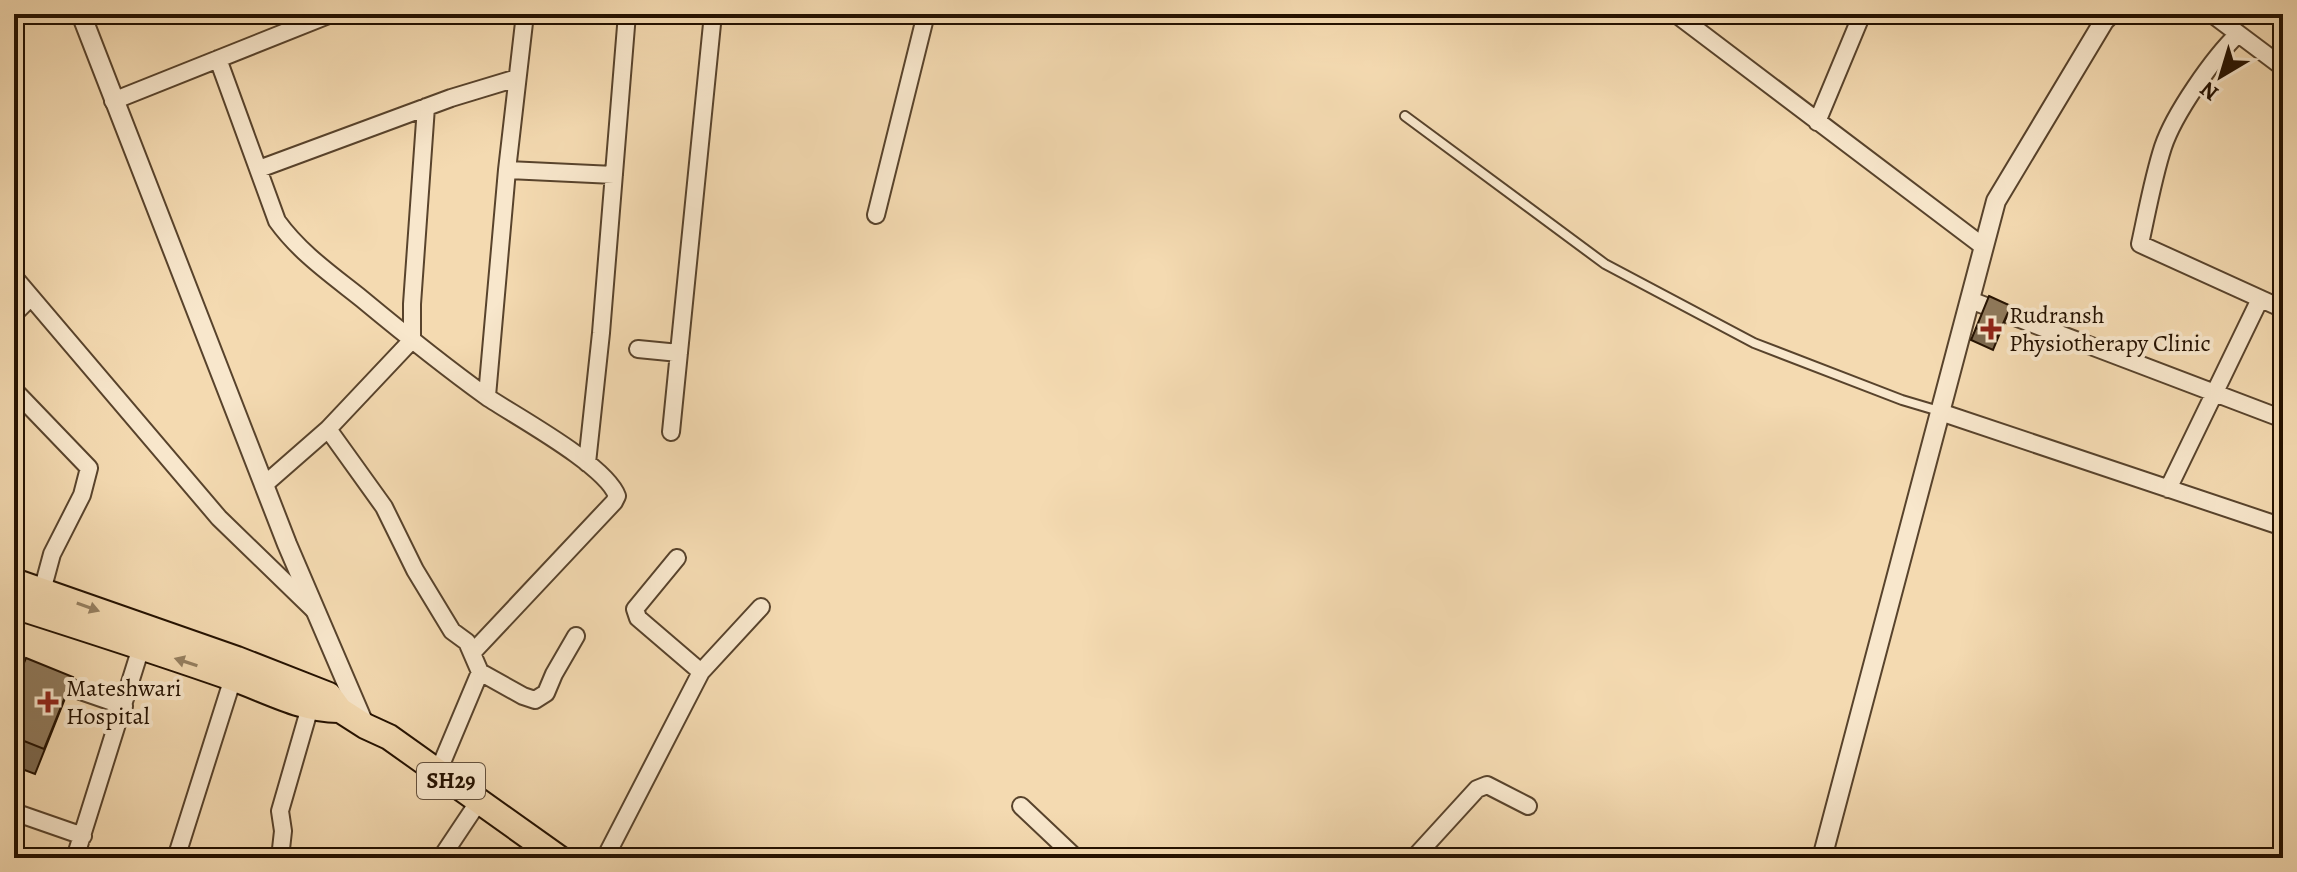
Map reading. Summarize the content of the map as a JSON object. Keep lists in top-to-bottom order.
{
  "streets": {
    "main road": ["SH29"]
  },
  "places": {
    "health": ["Rudransh Physiotherapy Clinic", "Mateshwari Hospital"]
  },
  "north": "bottom left"
}
